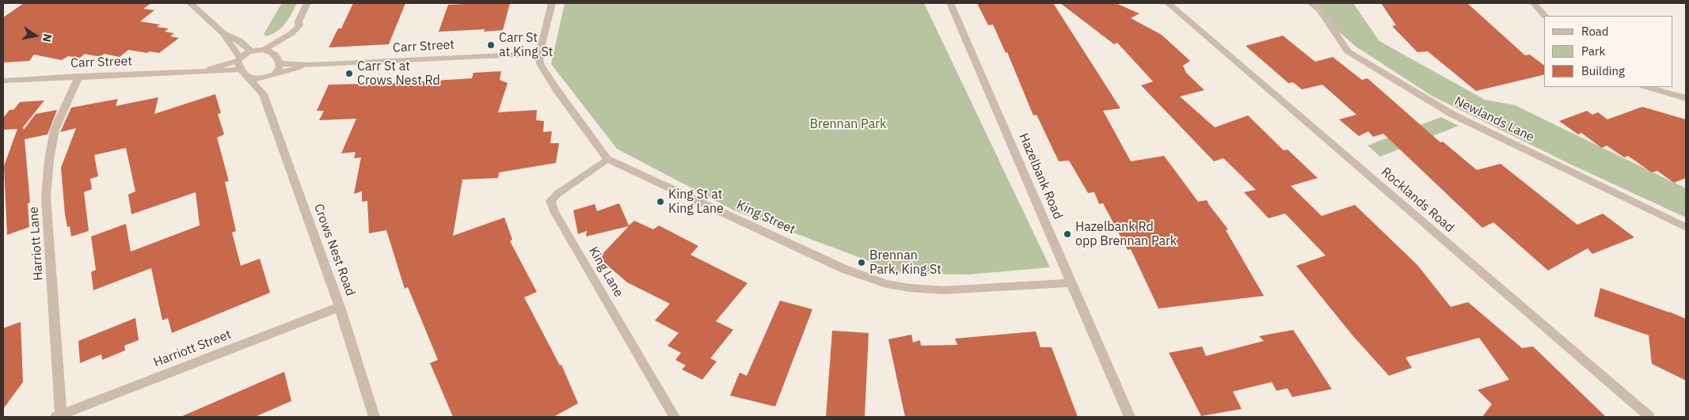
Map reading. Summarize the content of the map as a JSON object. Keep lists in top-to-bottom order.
{
  "streets": {
    "street": [
      "Carr Street",
      "Newlands Lane",
      "Hazelbank Road",
      "Rocklands Road",
      "King Street",
      "Harriott Lane",
      "Crows Nest Road",
      "King Lane",
      "Harriott Street"
    ]
  },
  "crossings": [
    ["Carr Street", "King Street"],
    ["Carr Street", "Harriott Lane"],
    ["Carr Street", "Crows Nest Road"],
    ["Hazelbank Road", "King Street"],
    ["King Street", "King Lane"],
    ["Harriott Lane", "Harriott Street"],
    ["Crows Nest Road", "Harriott Street"]
  ],
  "parks": ["Brennan Park"],
  "places": [
    "Carr St at King St",
    "Carr St at Crows Nest Rd",
    "King St at King Lane",
    "Hazelbank Rd opp Brennan Park",
    "Brennan Park, King St"
  ],
  "legend": ["Road", "Park", "Building"],
  "north": "right"
}
